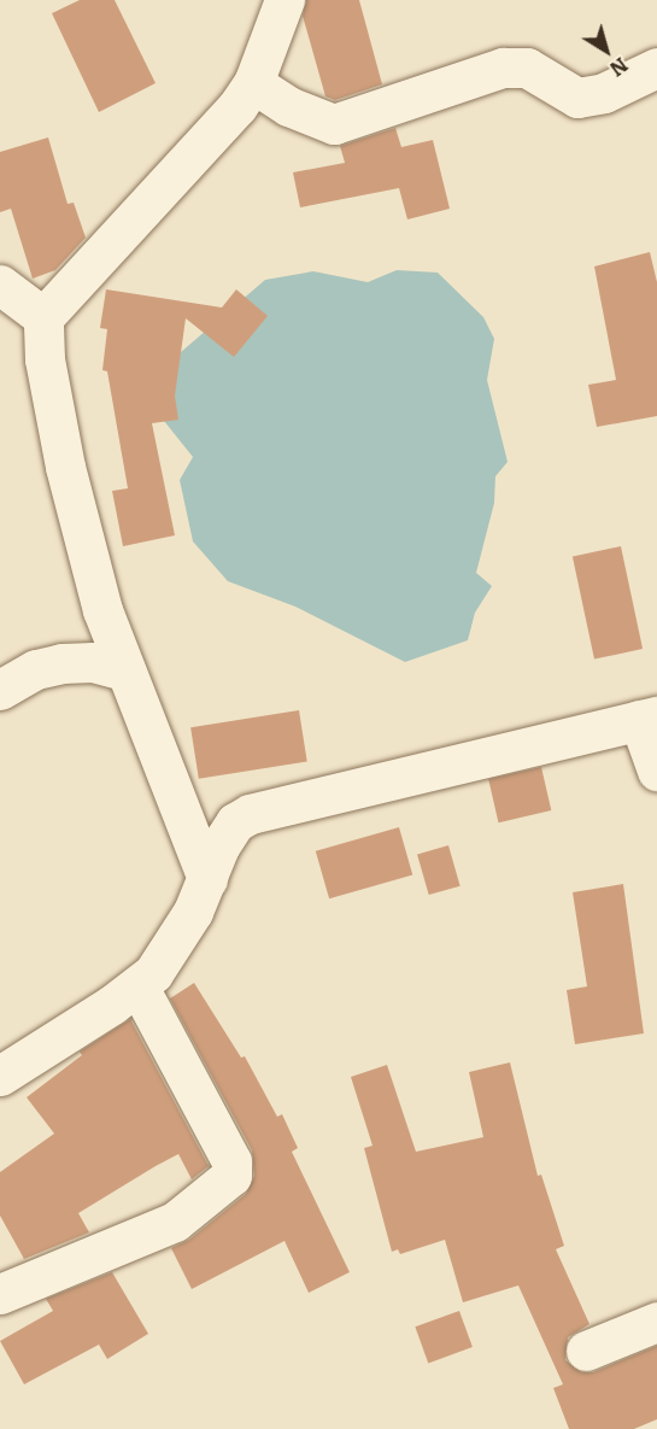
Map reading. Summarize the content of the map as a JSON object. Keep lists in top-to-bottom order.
{
  "north": "bottom right"
}
